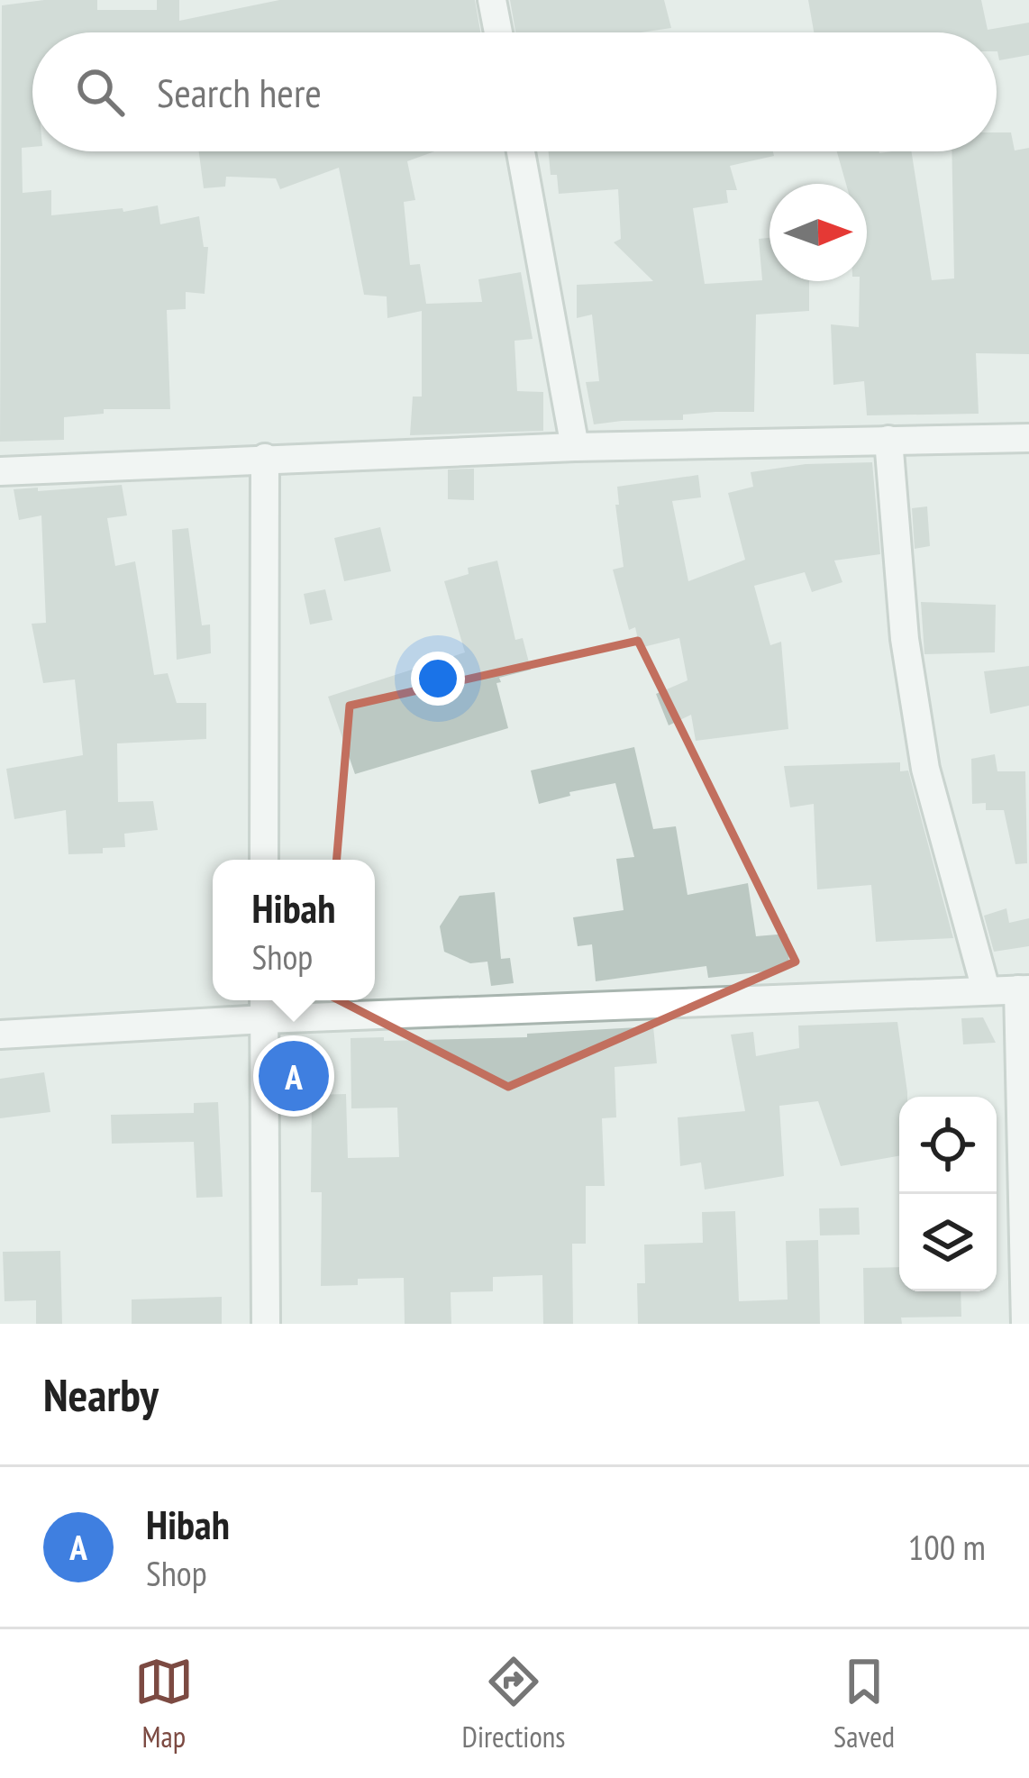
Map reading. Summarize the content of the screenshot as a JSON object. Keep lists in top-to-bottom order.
{
  "north": "right",
  "page": {
    "search": "Search here",
    "popup": ["Hibah", "Shop"],
    "pins": "A",
    "heading": "Nearby",
    "list": [
      {
        "mark": "A",
        "name": "Hibah",
        "note": "Shop",
        "value": "100 m"
      }
    ],
    "nav": ["Map", "Directions", "Saved"]
  }
}
